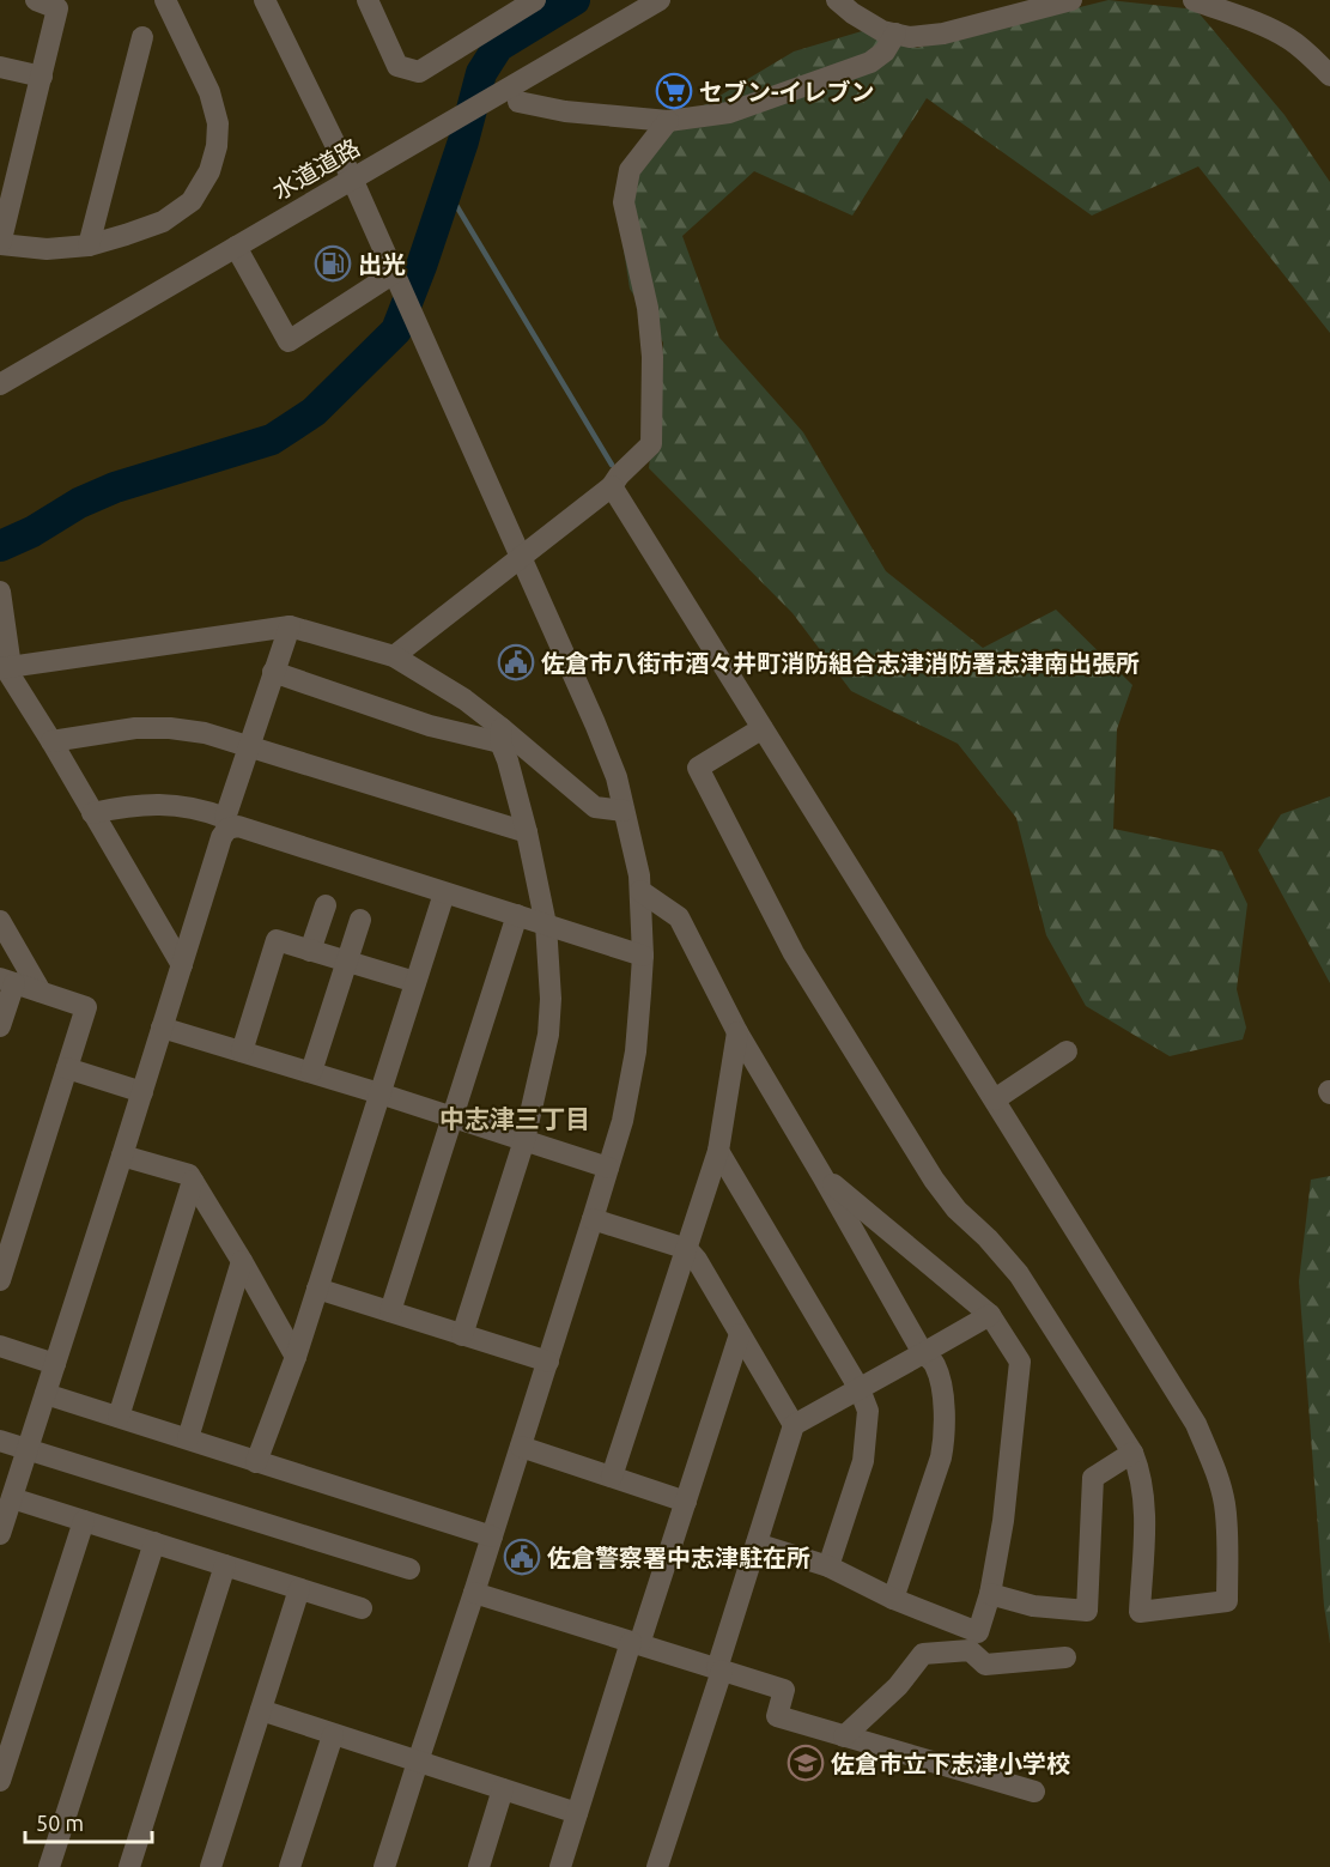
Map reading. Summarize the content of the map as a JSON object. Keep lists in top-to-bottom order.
{
  "streets": {
    "street": ["水道道路"]
  },
  "districts": ["中志津三丁目"],
  "places": {
    "supermarket": ["セブン-イレブン"],
    "fuel station": ["出光"],
    "public building": ["佐倉市八街市酒々井町消防組合志津消防署志津南出張所", "佐倉警察署中志津駐在所"],
    "school or university": ["佐倉市立下志津小学校"]
  },
  "scale_bar": "50 m"
}
